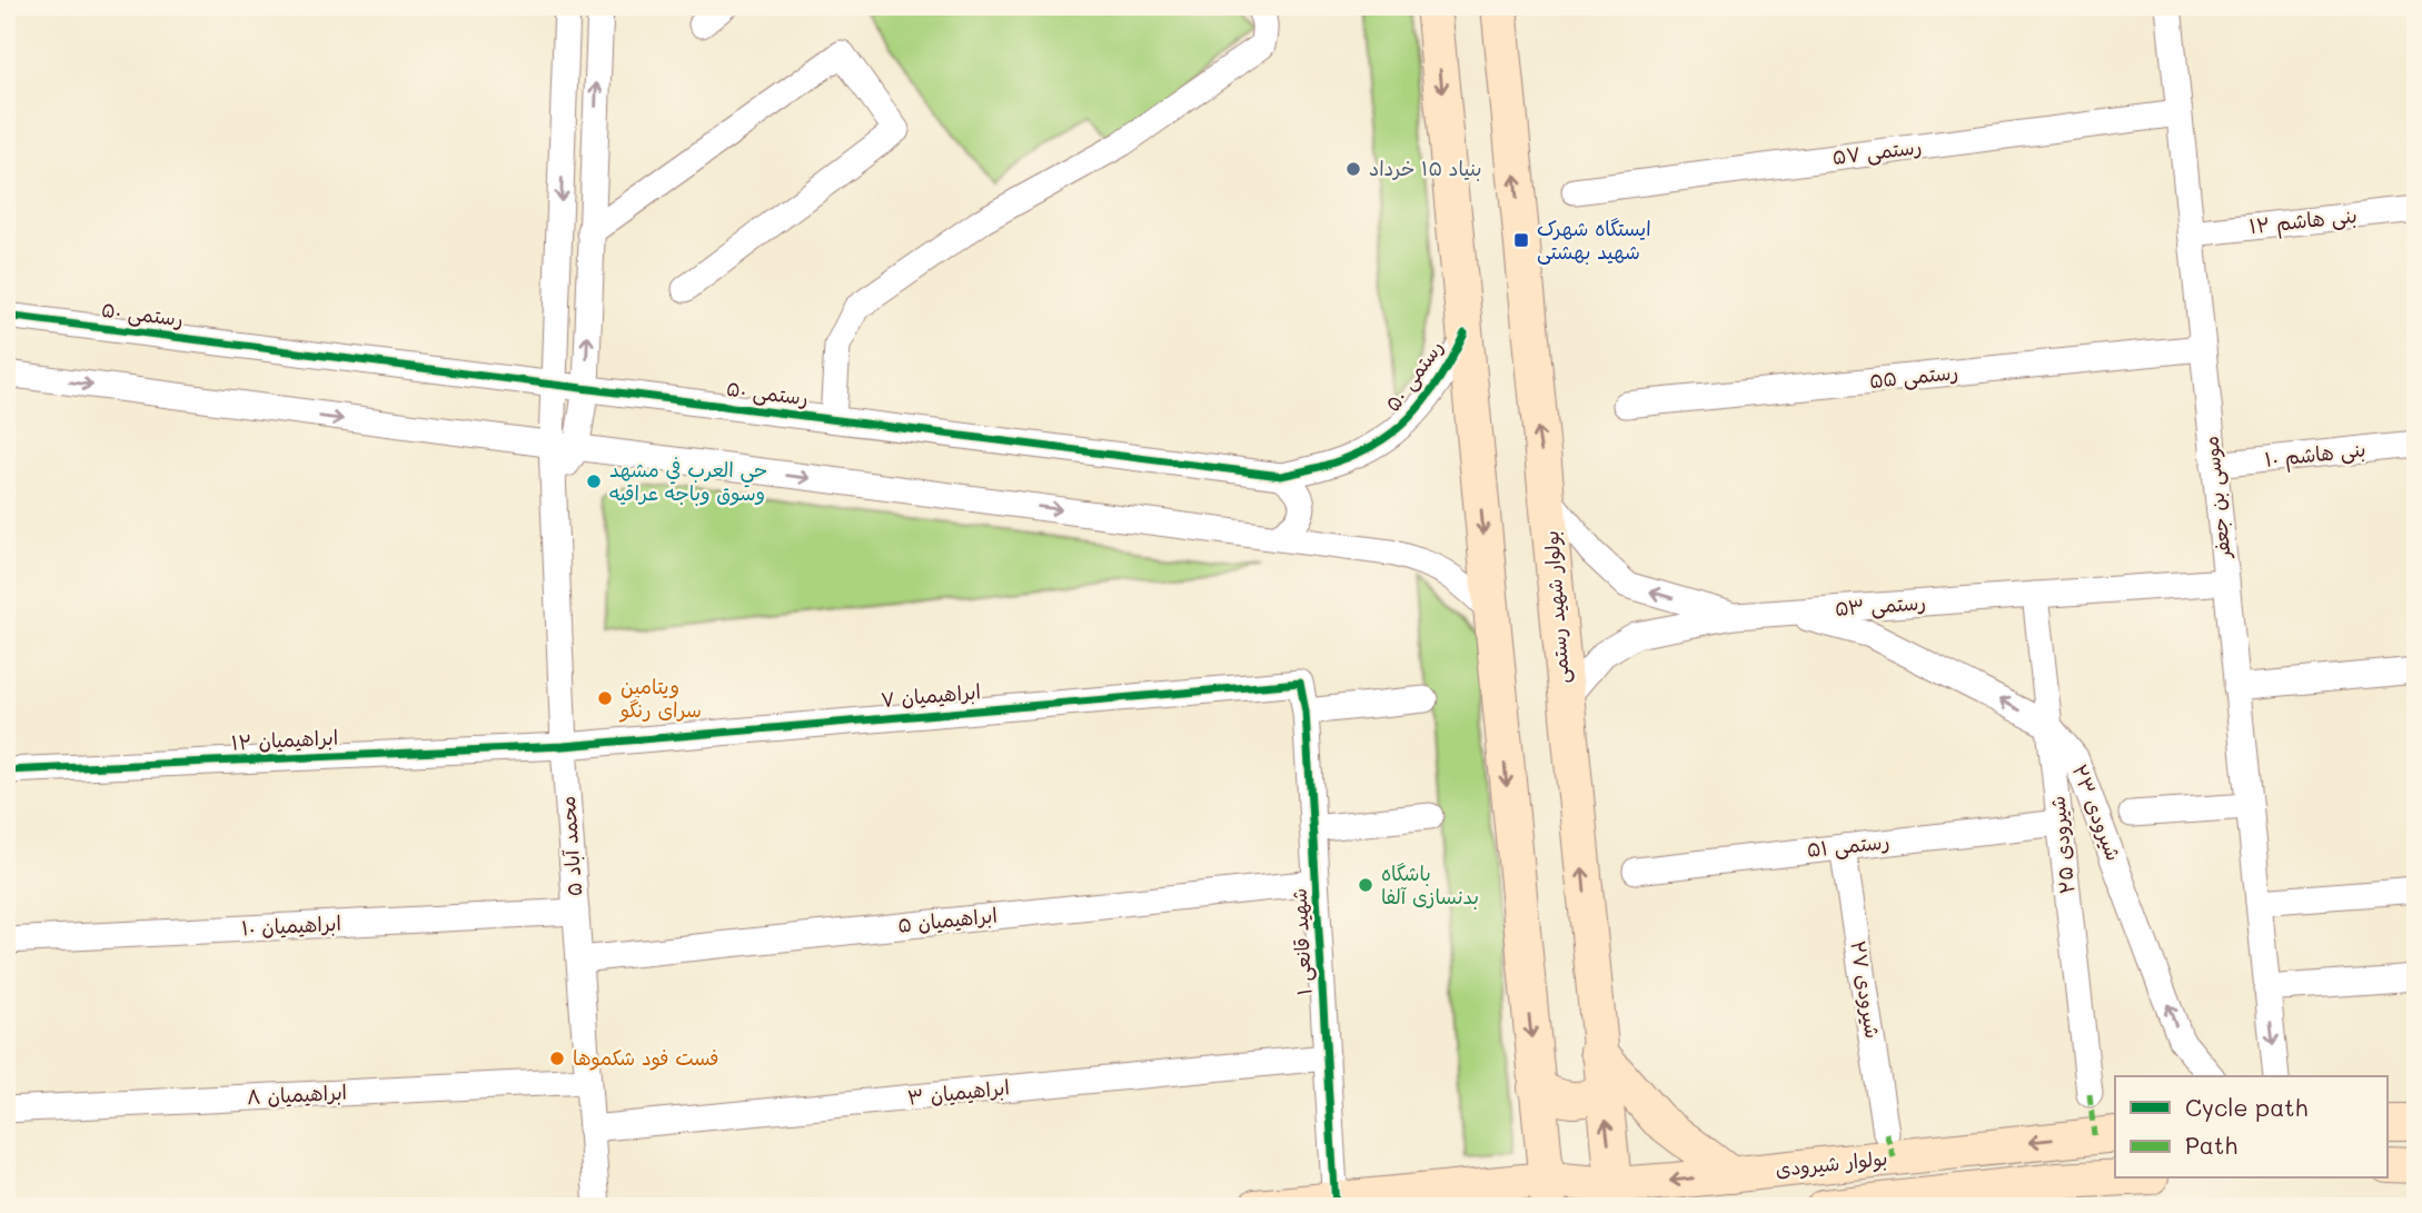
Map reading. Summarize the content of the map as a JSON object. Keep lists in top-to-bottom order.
{
  "streets": {
    "main road": ["بولوار شهید رستمی", "بولوار شیرودی"],
    "street": [
      "رستمی ۵۷",
      "بنی هاشم ۱۲",
      "رستمی ۵۰",
      "رستمی ۵۵",
      "بنی هاشم ۱۰",
      "موسی بن جعفر",
      "رستمی ۵۳",
      "ابراهیمیان ۷",
      "ابراهیمیان ۱۲",
      "شیرودی ۲۳",
      "شیرودی ۲۵",
      "محمد آباد ۵",
      "رستمی ۵۱",
      "ابراهیمیان ۵",
      "ابراهیمیان ۱۰",
      "شهید قانعی ۱",
      "شیرودی ۲۷",
      "ابراهیمیان ۳",
      "ابراهیمیان ۸"
    ]
  },
  "crossings": [
    ["رستمی ۵۷", "موسی بن جعفر"],
    ["بنی هاشم ۱۲", "موسی بن جعفر"],
    ["رستمی ۵۵", "موسی بن جعفر"],
    ["بنی هاشم ۱۰", "موسی بن جعفر"],
    ["موسی بن جعفر", "رستمی ۵۳"],
    ["رستمی ۵۳", "بولوار شهید رستمی"],
    ["رستمی ۵۳", "شیرودی ۲۳"],
    ["رستمی ۵۳", "شیرودی ۲۵"],
    ["بولوار شهید رستمی", "بولوار شیرودی"],
    ["ابراهیمیان ۷", "ابراهیمیان ۱۲"],
    ["ابراهیمیان ۷", "محمد آباد ۵"],
    ["ابراهیمیان ۷", "شهید قانعی ۱"],
    ["ابراهیمیان ۱۲", "محمد آباد ۵"],
    ["شیرودی ۲۳", "شیرودی ۲۵"],
    ["شیرودی ۲۵", "رستمی ۵۱"],
    ["محمد آباد ۵", "ابراهیمیان ۵"],
    ["محمد آباد ۵", "ابراهیمیان ۱۰"],
    ["محمد آباد ۵", "ابراهیمیان ۳"],
    ["محمد آباد ۵", "ابراهیمیان ۸"],
    ["رستمی ۵۱", "شیرودی ۲۷"],
    ["ابراهیمیان ۵", "شهید قانعی ۱"],
    ["شهید قانعی ۱", "ابراهیمیان ۳"],
    ["شهید قانعی ۱", "بولوار شیرودی"]
  ],
  "one_way": ["شیرودی ۲۳"],
  "places": {
    "other": [
      "بنیاد ۱۵ خرداد",
      "حي العرب في مشهد وسوق وباجه عراقيه",
      "ویتامین سرای رنگو",
      "باشگاه بدنسازی آلفا",
      "فست فود شکموها"
    ],
    "transit": ["ایستگاه شهرک شهید بهشتی"]
  },
  "legend": ["Cycle path", "Path"]
}
